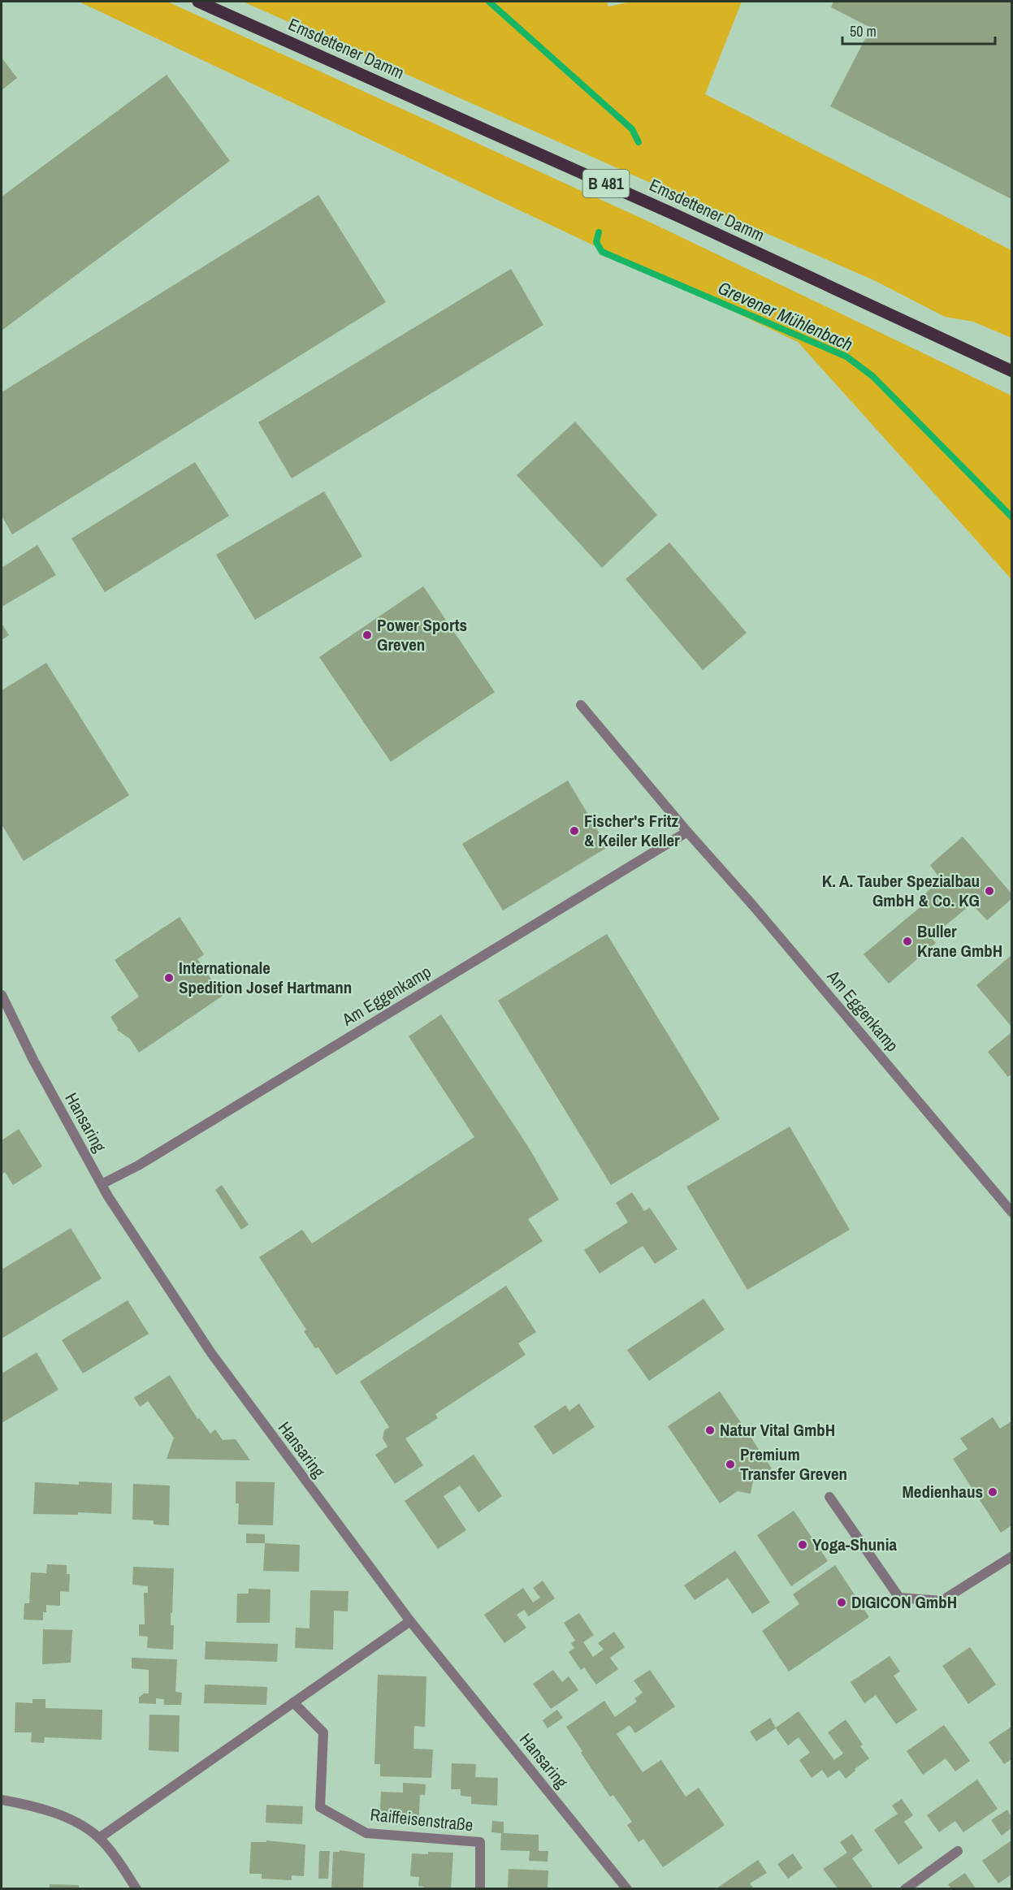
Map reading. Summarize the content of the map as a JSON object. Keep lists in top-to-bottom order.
{
  "streets": {
    "main road": ["Emsdettener Damm", "B 481"],
    "street": ["Am Eggenkamp", "Hansaring", "Raiffeisenstraße"]
  },
  "crossings": [
    ["Am Eggenkamp", "Hansaring"]
  ],
  "water": ["Grevener Mühlenbach"],
  "places": [
    "Power Sports Greven",
    "Fischer's Fritz & Keiler Keller",
    "K. A. Tauber Spezialbau GmbH & Co. KG",
    "Buller Krane GmbH",
    "Internationale Spedition Josef Hartmann",
    "Natur Vital GmbH",
    "Premium Transfer Greven",
    "Medienhaus",
    "Yoga-Shunia",
    "DIGICON GmbH"
  ],
  "scale_bar": "50 m"
}
